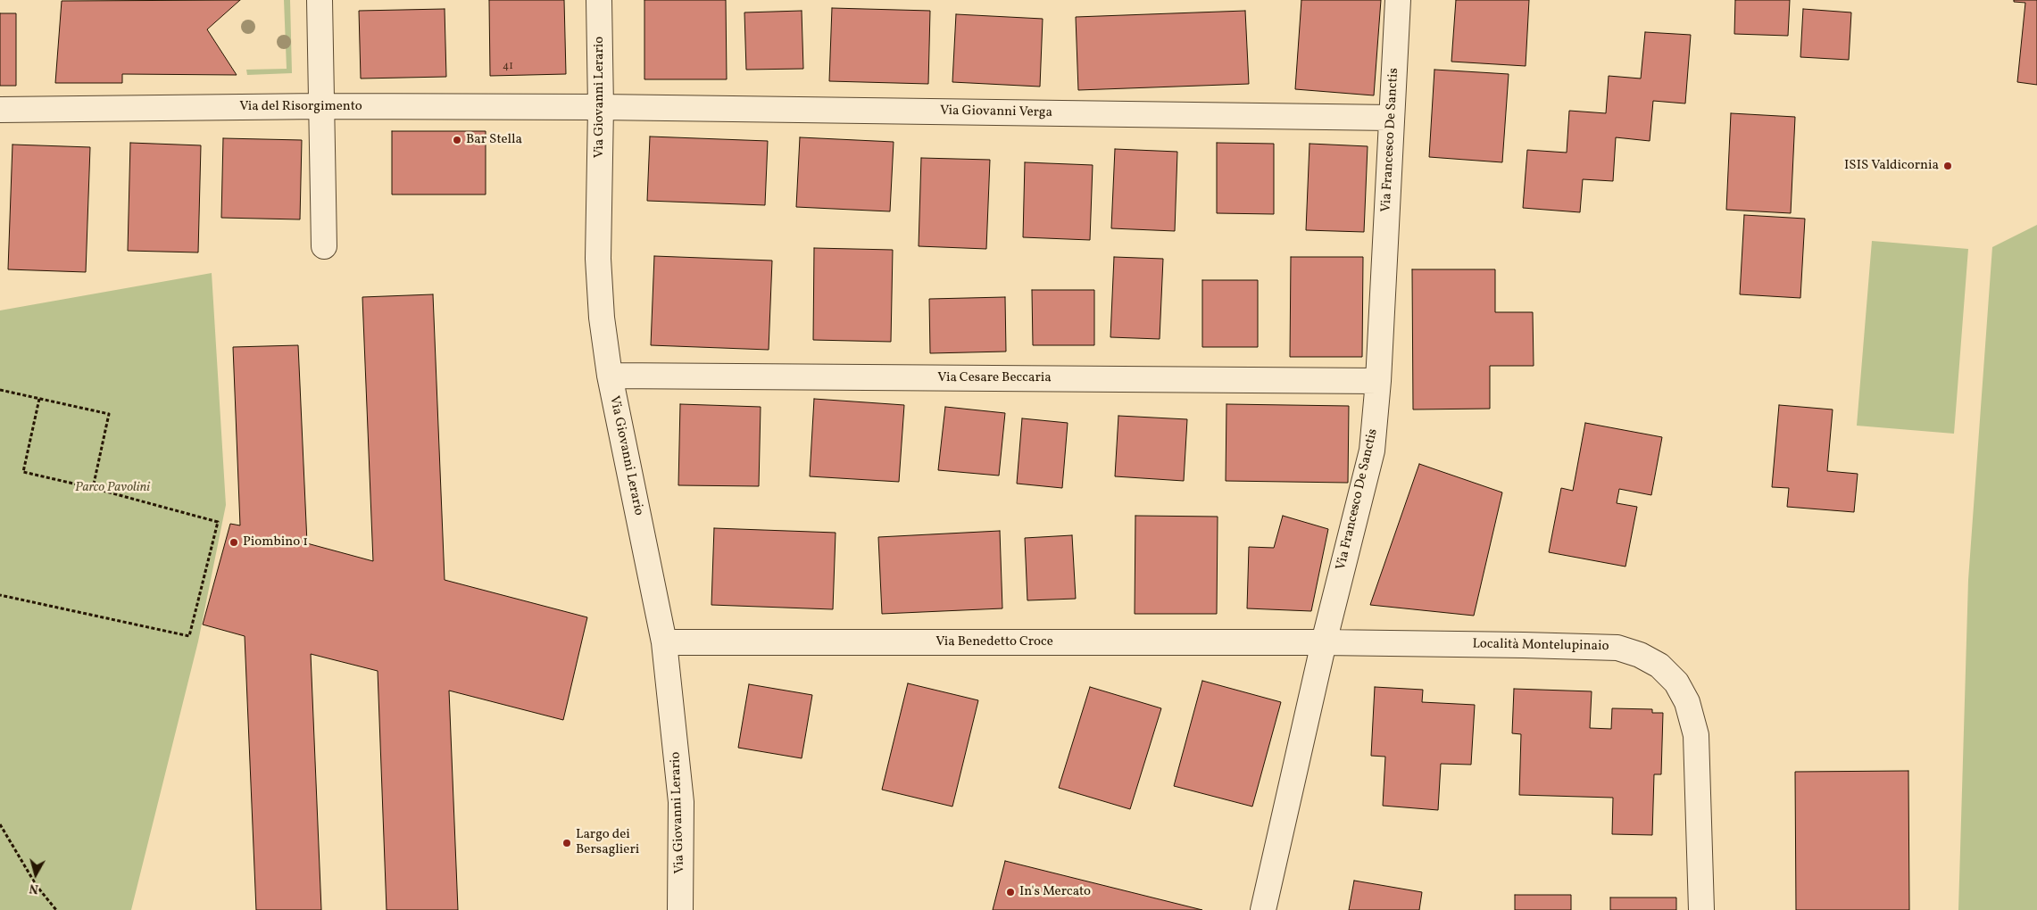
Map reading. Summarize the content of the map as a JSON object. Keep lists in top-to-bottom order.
{
  "streets": {
    "street": [
      "Via Giovanni Lerario",
      "Via del Risorgimento",
      "Via Giovanni Verga",
      "Via Francesco De Sanctis",
      "Via Cesare Beccaria",
      "Via Benedetto Croce",
      "Località Montelupinaio"
    ]
  },
  "crossings": [
    ["Via Giovanni Lerario", "Via del Risorgimento"],
    ["Via Giovanni Lerario", "Via Giovanni Verga"],
    ["Via Giovanni Lerario", "Via Cesare Beccaria"],
    ["Via Giovanni Lerario", "Via Benedetto Croce"],
    ["Via del Risorgimento", "Via Giovanni Verga"],
    ["Via Giovanni Verga", "Via Francesco De Sanctis"],
    ["Via Francesco De Sanctis", "Via Cesare Beccaria"],
    ["Via Francesco De Sanctis", "Via Benedetto Croce"],
    ["Via Francesco De Sanctis", "Località Montelupinaio"],
    ["Via Benedetto Croce", "Località Montelupinaio"]
  ],
  "parks": ["Parco Pavolini"],
  "places": [
    "Bar Stella",
    "ISIS Valdicornia",
    "Piombino 1",
    "Largo dei Bersaglieri",
    "In's Mercato"
  ],
  "house_numbers": ["41"],
  "north": "bottom"
}
